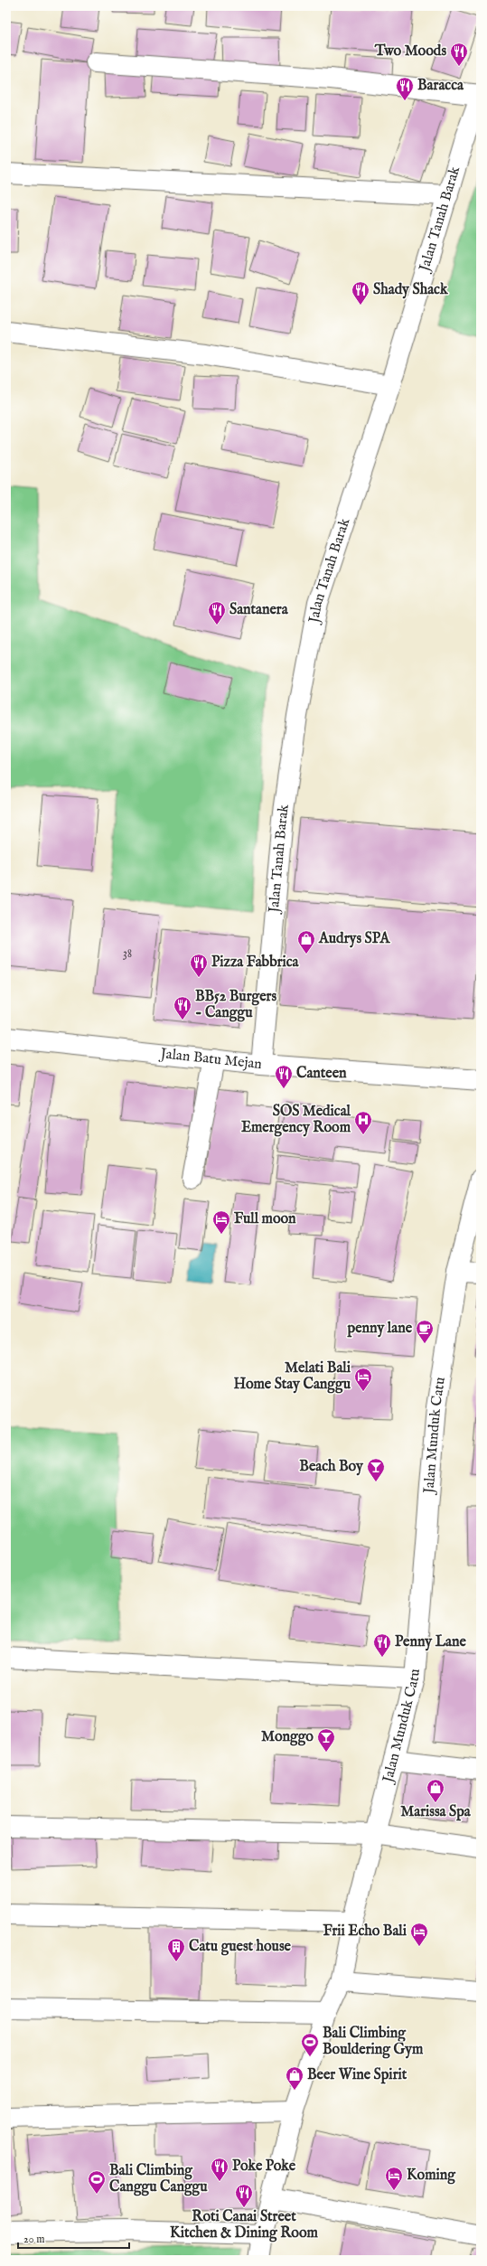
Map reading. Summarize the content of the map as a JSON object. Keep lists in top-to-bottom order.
{
  "streets": {
    "street": ["Jalan Tanah Barak", "Jalan Batu Mejan", "Jalan Munduk Catu"]
  },
  "crossings": [
    ["Jalan Tanah Barak", "Jalan Batu Mejan"]
  ],
  "places": {
    "restaurant": [
      "Two Moods",
      "Baracca",
      "Shady Shack",
      "Santanera",
      "Pizza Fabbrica",
      "BB52 Burgers - Canggu",
      "Canteen",
      "Penny Lane",
      "Poke Poke",
      "Roti Canai Street Kitchen & Dining Room"
    ],
    "shop": ["Audrys SPA", "Marissa Spa", "Beer Wine Spirit"],
    "hospital": ["SOS Medical Emergency Room"],
    "hotel": [
      "Full moon",
      "Melati Bali Home Stay Canggu",
      "Frii Echo Bali",
      "Koming"
    ],
    "cafe": ["penny lane"],
    "bar": ["Beach Boy", "Monggo"],
    "building": ["Catu guest house"],
    "sports": ["Bali Climbing Bouldering Gym", "Bali Climbing Canggu Canggu"]
  },
  "house_numbers": ["38"],
  "scale_bar": "20 m"
}
